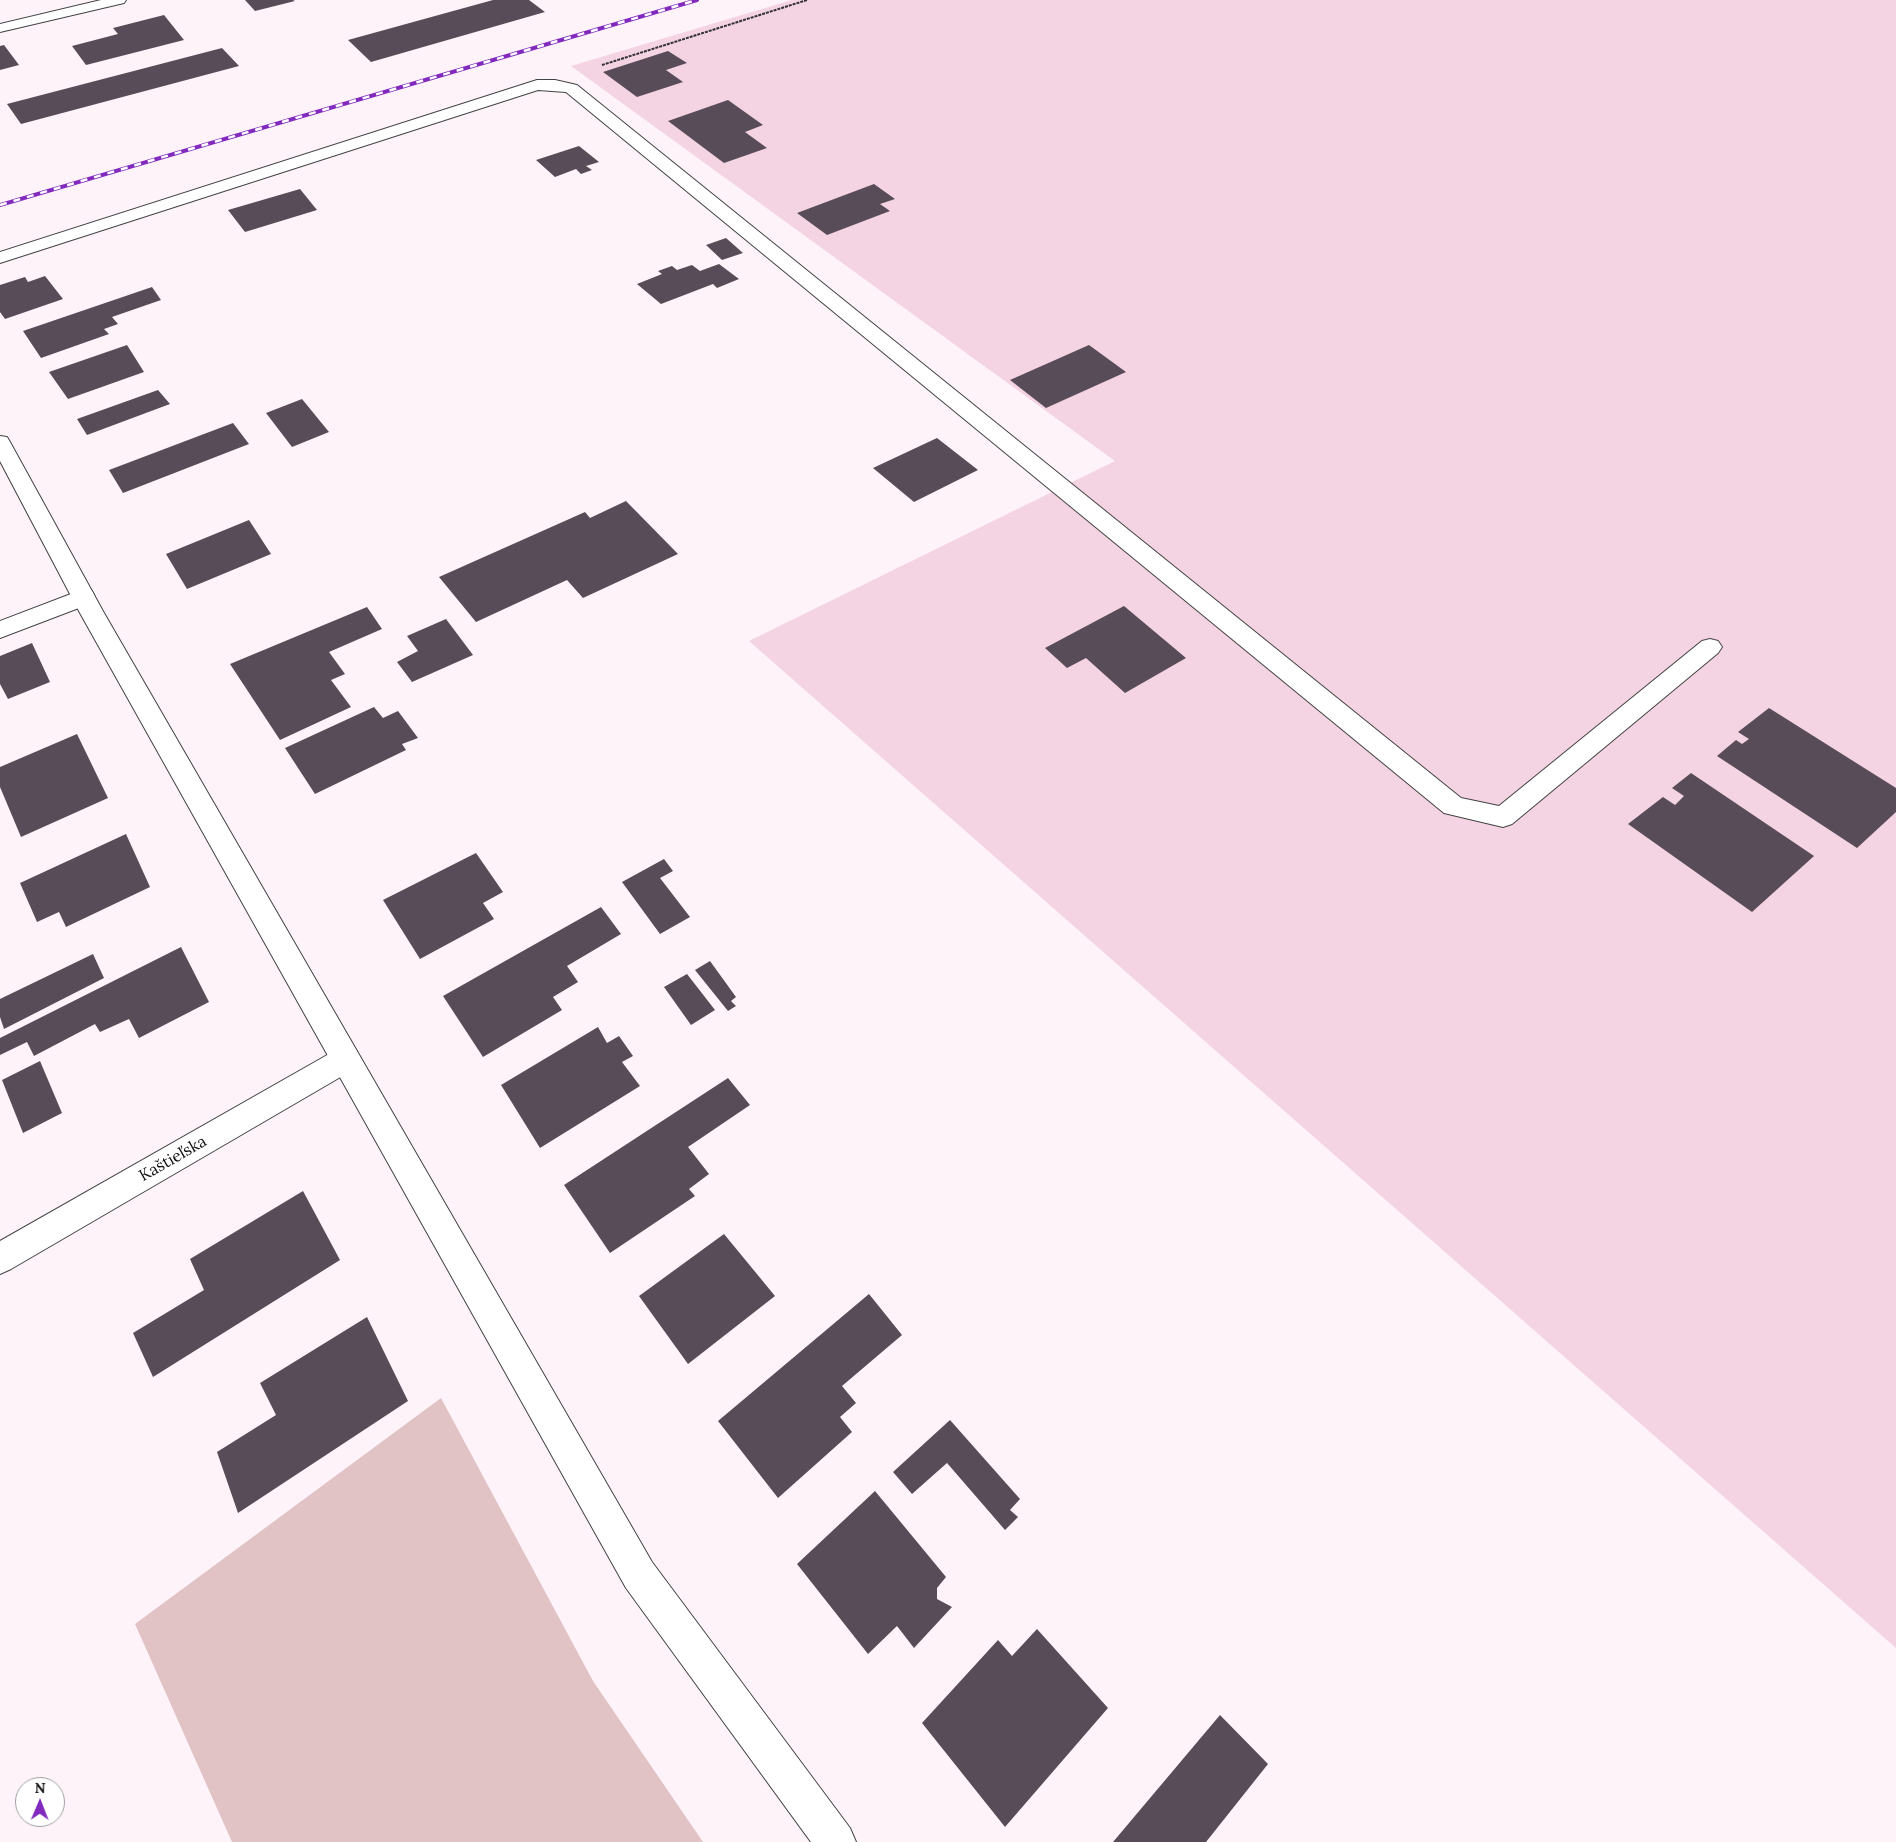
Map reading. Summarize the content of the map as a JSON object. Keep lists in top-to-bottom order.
{
  "streets": {
    "street": ["Kaštieľska"]
  },
  "north": "top"
}
